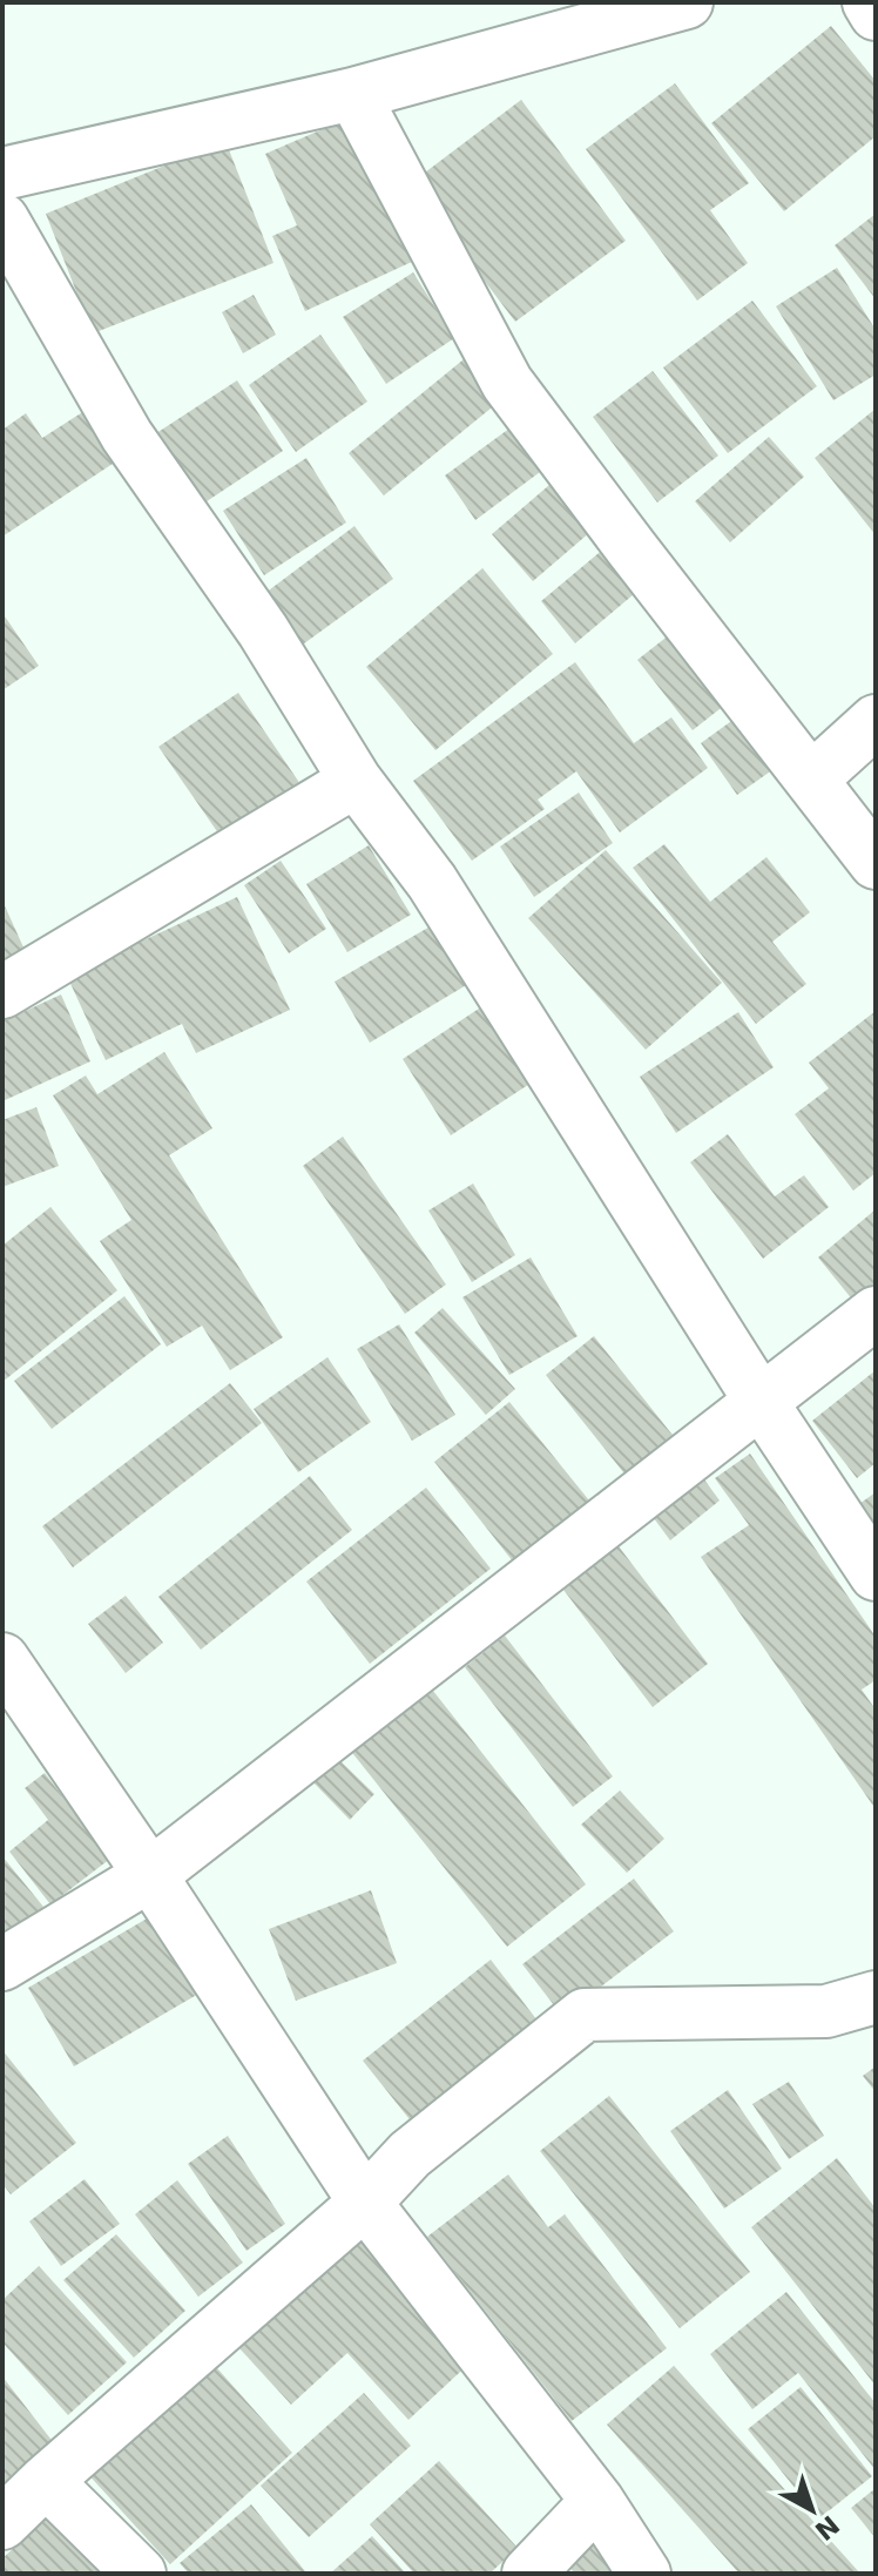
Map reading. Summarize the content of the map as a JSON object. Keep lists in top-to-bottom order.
{
  "north": "bottom right"
}
